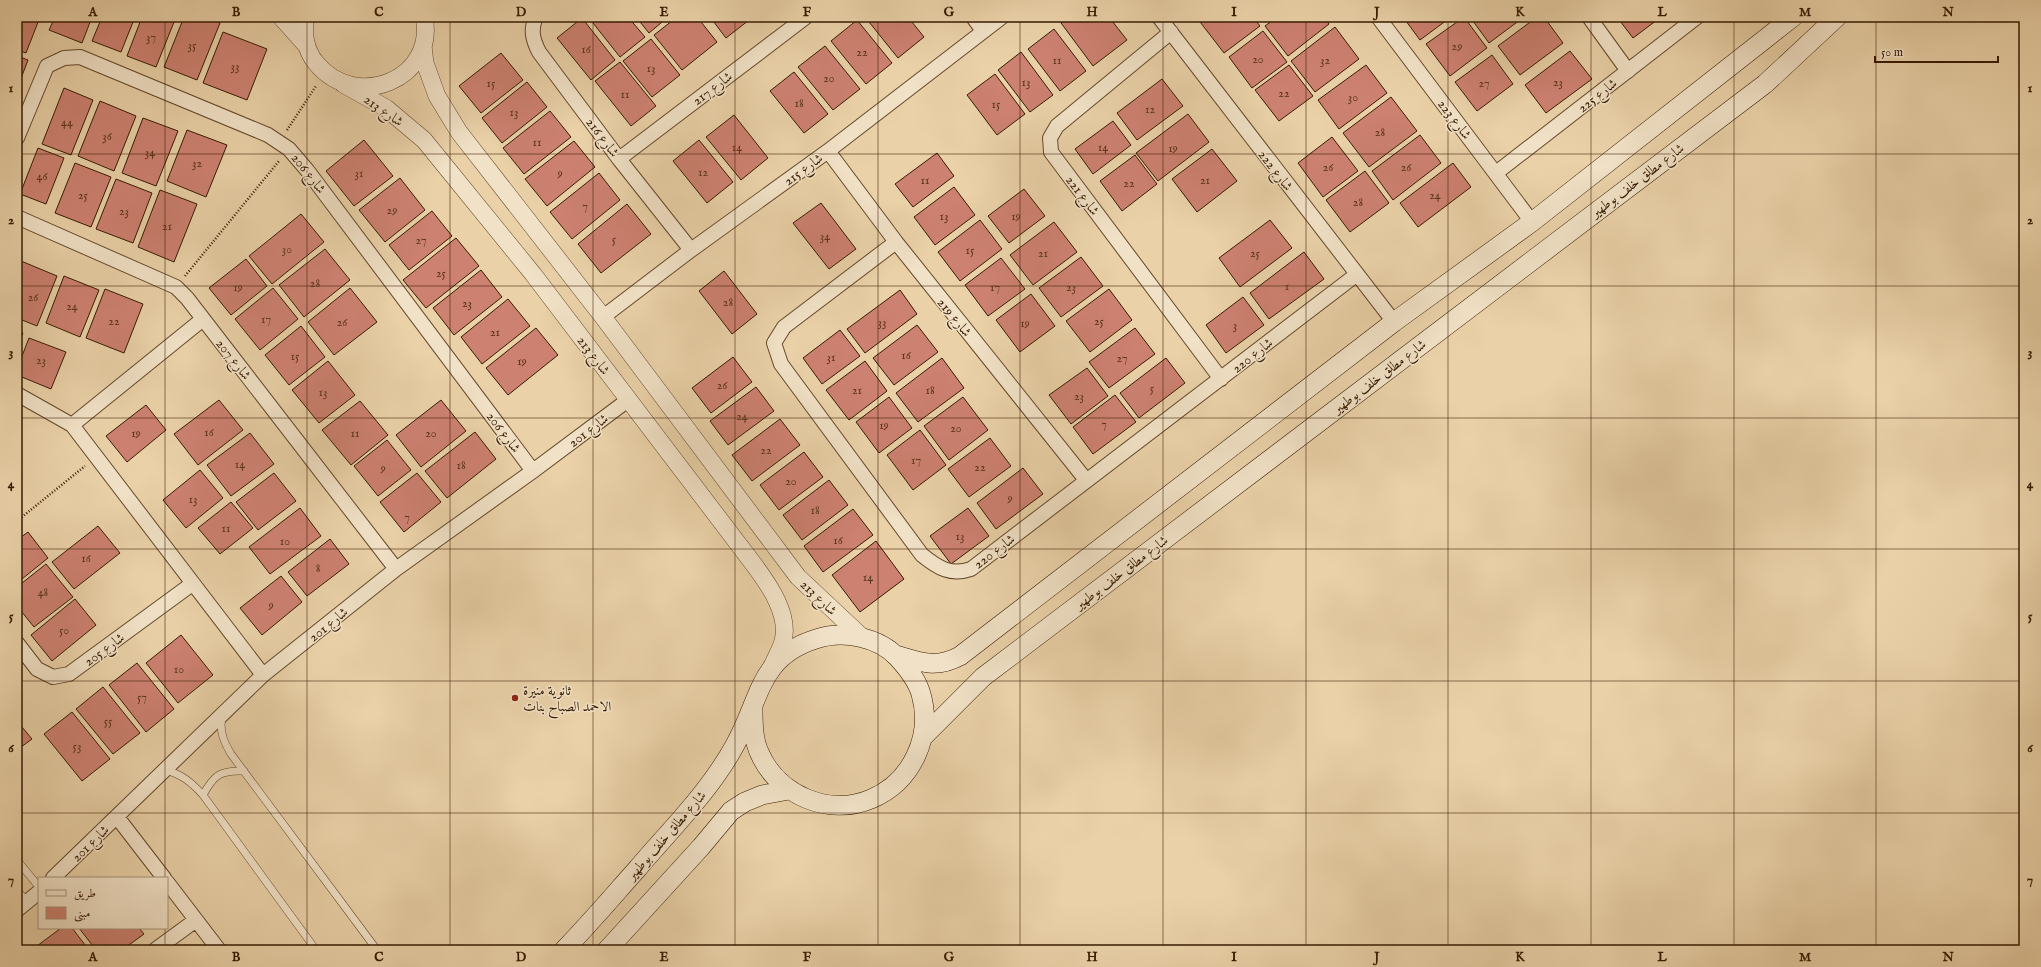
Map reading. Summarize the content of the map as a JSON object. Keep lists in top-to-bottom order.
{
  "streets": {
    "main road": ["شارع مطلق خلف بوطهير"],
    "street": [
      "شارع 217",
      "شارع 225",
      "شارع 213",
      "شارع 223",
      "شارع 216",
      "شارع 215",
      "شارع 222",
      "شارع 206",
      "شارع 221",
      "شارع 219",
      "شارع 220",
      "شارع 207",
      "شارع 201",
      "شارع 205"
    ]
  },
  "crossings": [
    ["شارع 217", "شارع 216"],
    ["شارع 225", "شارع 223"],
    ["شارع 213", "شارع 215"],
    ["شارع 213", "شارع 201"],
    ["شارع 216", "شارع 215"],
    ["شارع 215", "شارع 219"],
    ["شارع 222", "شارع 221"],
    ["شارع 222", "شارع 220"],
    ["شارع 206", "شارع 201"],
    ["شارع 221", "شارع 220"],
    ["شارع 219", "شارع 220"],
    ["شارع 207", "شارع 201"]
  ],
  "places": ["ثانوية منيرة الاحمد الصباح بنات"],
  "house_numbers": [
    "37",
    "35",
    "29",
    "16",
    "22",
    "20",
    "11",
    "32",
    "33",
    "13",
    "20",
    "13",
    "23",
    "15",
    "27",
    "22",
    "11",
    "30",
    "18",
    "15",
    "12",
    "13",
    "44",
    "28",
    "36",
    "11",
    "14",
    "14",
    "19",
    "34",
    "32",
    "26",
    "26",
    "12",
    "31",
    "9",
    "46",
    "11",
    "21",
    "22",
    "25",
    "24",
    "28",
    "7",
    "29",
    "23",
    "13",
    "19",
    "21",
    "34",
    "5",
    "27",
    "30",
    "15",
    "21",
    "25",
    "25",
    "28",
    "1",
    "19",
    "17",
    "23",
    "26",
    "28",
    "23",
    "24",
    "17",
    "22",
    "25",
    "26",
    "33",
    "19",
    "3",
    "21",
    "16",
    "15",
    "31",
    "27",
    "23",
    "19",
    "26",
    "5",
    "21",
    "18",
    "13",
    "23",
    "24",
    "7",
    "19",
    "20",
    "16",
    "19",
    "11",
    "20",
    "22",
    "17",
    "14",
    "18",
    "22",
    "9",
    "20",
    "9",
    "13",
    "18",
    "7",
    "11",
    "13",
    "16",
    "10",
    "16",
    "8",
    "14",
    "48",
    "9",
    "50",
    "10",
    "57",
    "55",
    "53"
  ],
  "legend": ["طريق", "مبنى"],
  "scale_bar": "50 m",
  "grid": {
    "columns": [
      "A",
      "B",
      "C",
      "D",
      "E",
      "F",
      "G",
      "H",
      "I",
      "J",
      "K",
      "L",
      "M",
      "N"
    ],
    "rows": [
      "1",
      "2",
      "3",
      "4",
      "5",
      "6",
      "7"
    ]
  }
}
